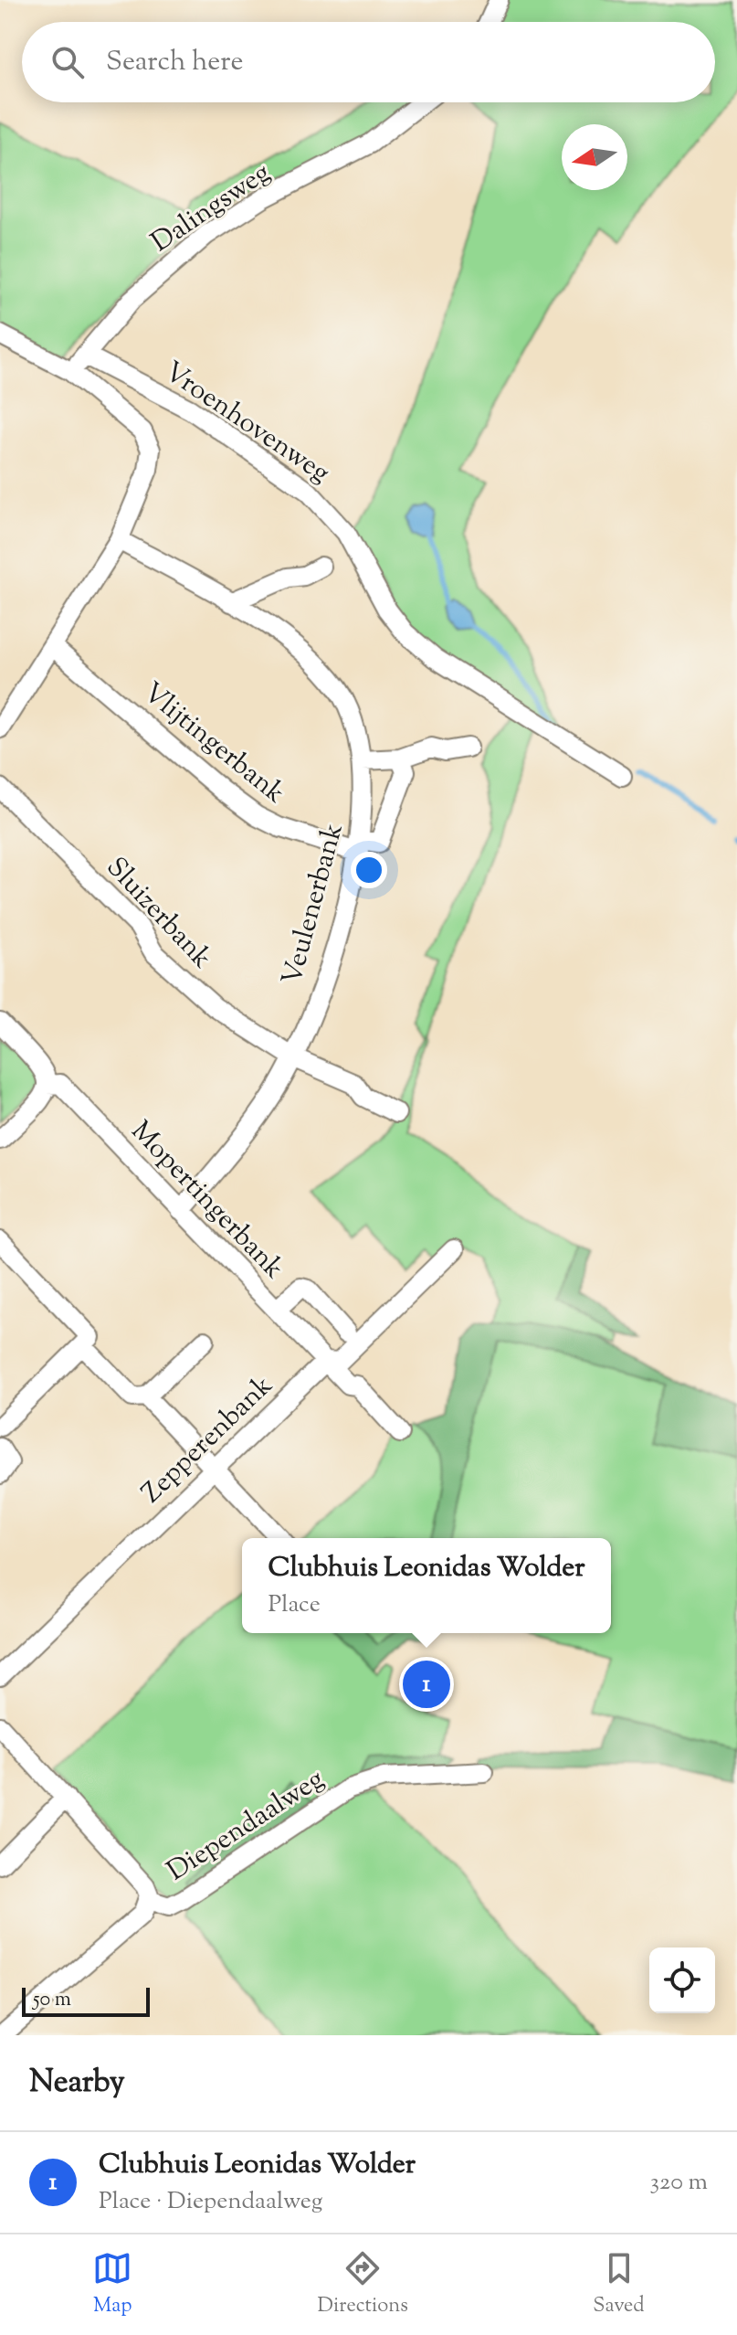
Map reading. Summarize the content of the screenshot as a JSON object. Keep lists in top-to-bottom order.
{
  "streets": {
    "street": [
      "Dalingsweg",
      "Vroenhovenweg",
      "Vlijtingerbank",
      "Veulenerbank",
      "Sluizerbank",
      "Mopertingerbank",
      "Zepperenbank",
      "Diependaalweg"
    ]
  },
  "crossings": [
    ["Dalingsweg", "Vroenhovenweg"],
    ["Vlijtingerbank", "Veulenerbank"],
    ["Veulenerbank", "Sluizerbank"],
    ["Veulenerbank", "Mopertingerbank"],
    ["Mopertingerbank", "Zepperenbank"]
  ],
  "scale_bar": "50 m",
  "north": "left",
  "page": {
    "search": "Search here",
    "popup": ["Clubhuis Leonidas Wolder", "Place"],
    "pins": "1",
    "scale": "50 m",
    "heading": "Nearby",
    "list": [
      {
        "mark": "1",
        "name": "Clubhuis Leonidas Wolder",
        "note": "Place · Diependaalweg",
        "value": "320 m"
      }
    ],
    "nav": ["Map", "Directions", "Saved"]
  }
}
